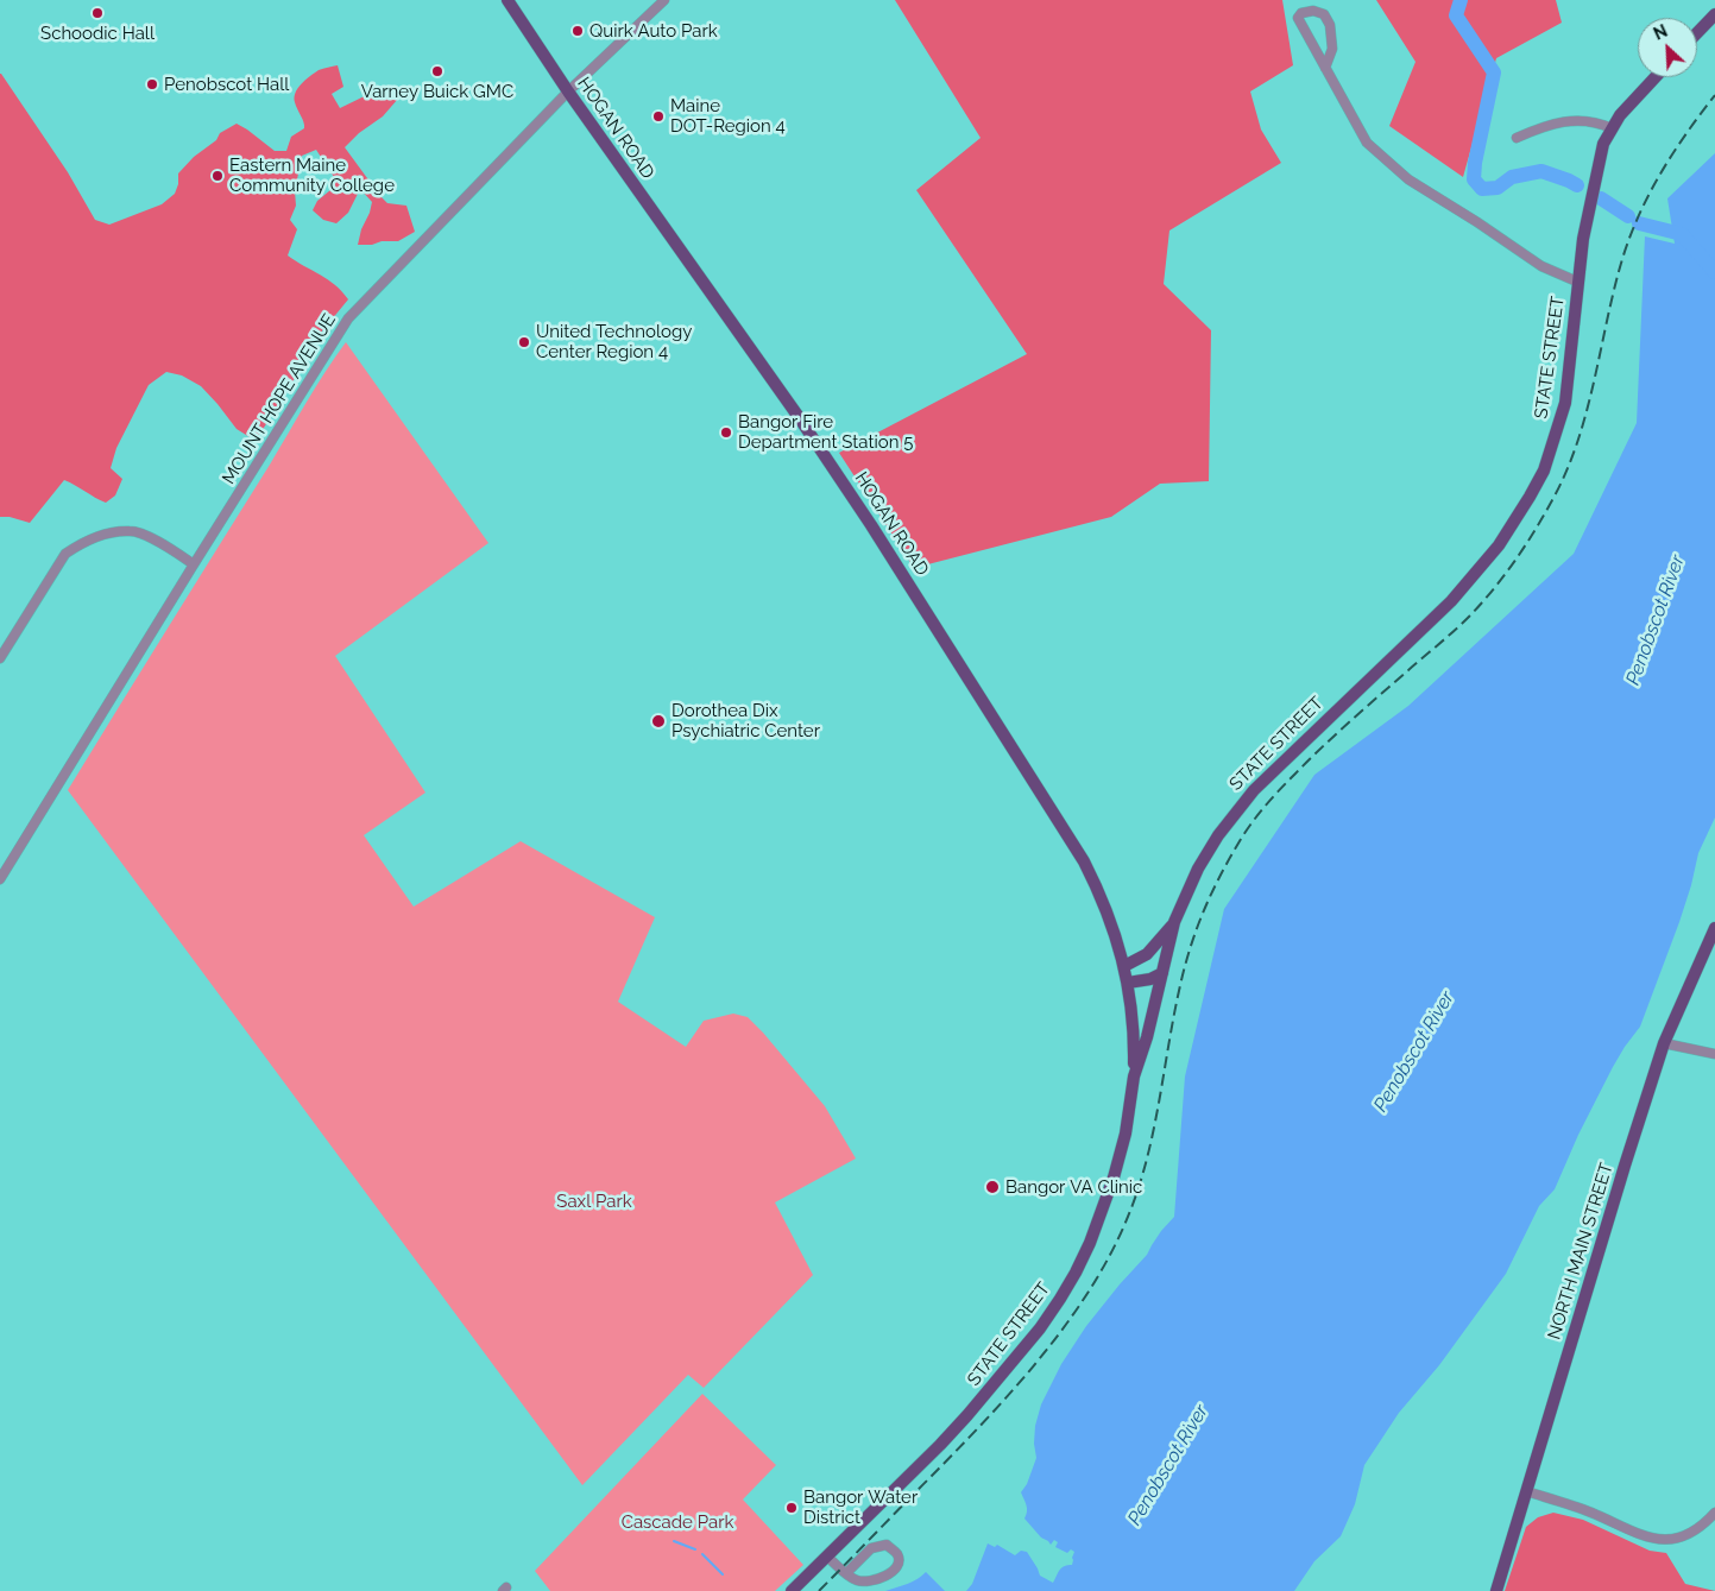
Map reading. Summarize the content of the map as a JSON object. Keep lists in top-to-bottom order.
{
  "streets": {
    "main road": ["HOGAN ROAD", "STATE STREET", "NORTH MAIN STREET"],
    "street": ["MOUNT HOPE AVENUE"]
  },
  "crossings": [
    ["HOGAN ROAD", "STATE STREET"],
    ["HOGAN ROAD", "MOUNT HOPE AVENUE"]
  ],
  "water": ["Penobscot River"],
  "parks": ["Saxl Park", "Cascade Park"],
  "places": [
    "Schoodic Hall",
    "Quirk Auto Park",
    "Varney Buick GMC",
    "Penobscot Hall",
    "Maine DOT-Region 4",
    "Eastern Maine Community College",
    "United Technology Center Region 4",
    "Bangor Fire Department Station 5",
    "Dorothea Dix Psychiatric Center",
    "Bangor VA Clinic",
    "Bangor Water District"
  ],
  "north": "top left"
}
